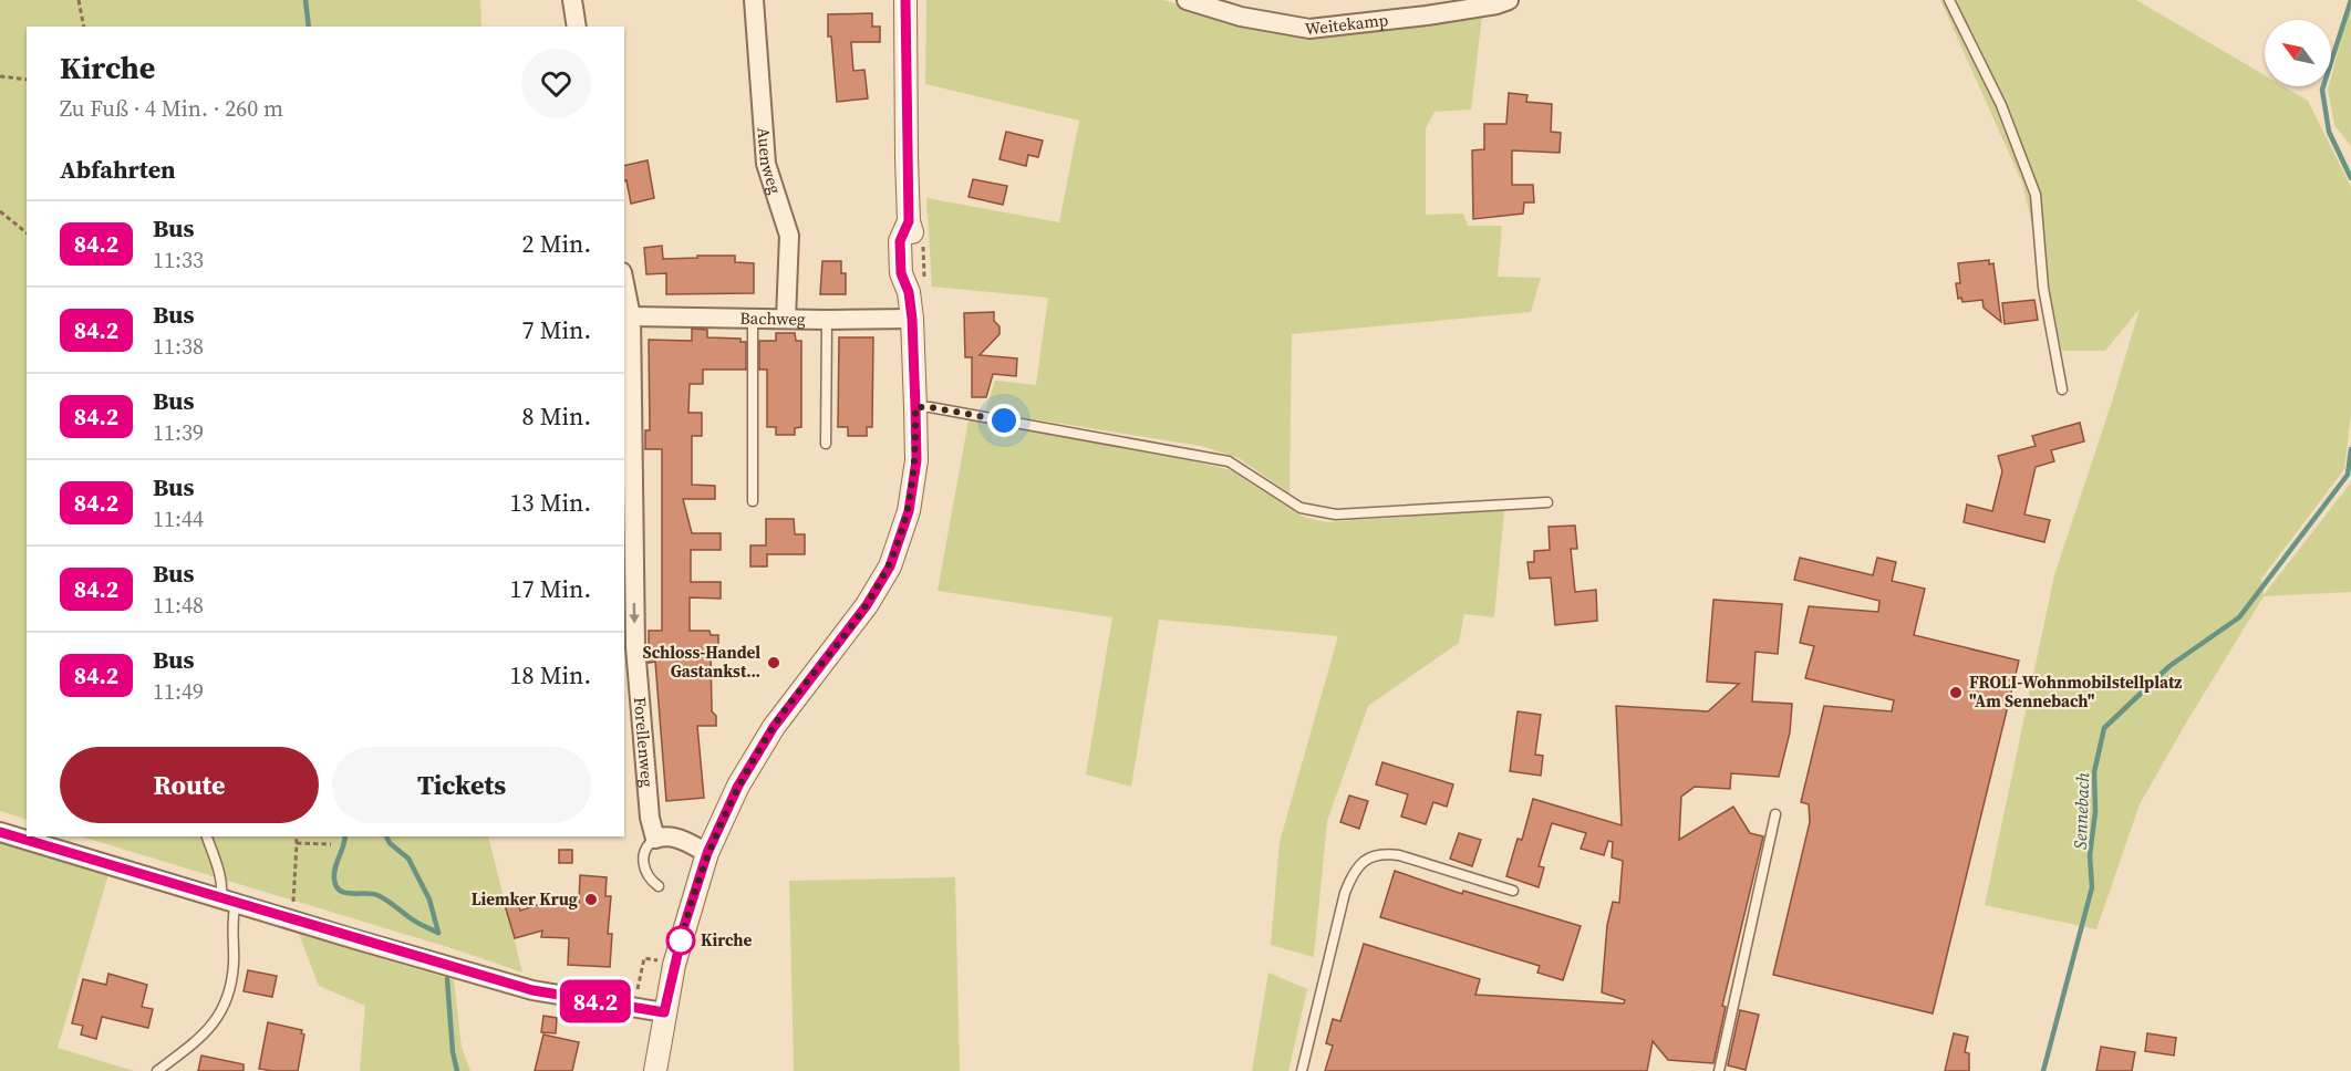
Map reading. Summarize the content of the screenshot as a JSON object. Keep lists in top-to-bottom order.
{
  "streets": {
    "street": [
      "Weitekamp",
      "Auenweg",
      "Bachweg",
      "Forellenweg"
    ]
  },
  "crossings": [
    ["Auenweg", "Bachweg"],
    ["Bachweg", "Forellenweg"]
  ],
  "one_way": ["Forellenweg"],
  "water": ["Sennebach"],
  "places": [
    "Schloss-Handel Gastankst...",
    "FROLI-Wohnmobilstellplatz \"Am Sennebach\"",
    "Liemker Krug",
    "Kirche"
  ],
  "lines": ["bus line 84.2"],
  "north": "top left",
  "page": {
    "on_map": "84.2",
    "heading": [
      ["Kirche", "Zu Fuß · 4 Min. · 260 m"],
      "Abfahrten"
    ],
    "list": [
      {
        "mark": "84.2",
        "name": "Bus",
        "note": "11:33",
        "value": "2 Min."
      },
      {
        "mark": "84.2",
        "name": "Bus",
        "note": "11:38",
        "value": "7 Min."
      },
      {
        "mark": "84.2",
        "name": "Bus",
        "note": "11:39",
        "value": "8 Min."
      },
      {
        "mark": "84.2",
        "name": "Bus",
        "note": "11:44",
        "value": "13 Min."
      },
      {
        "mark": "84.2",
        "name": "Bus",
        "note": "11:48",
        "value": "17 Min."
      },
      {
        "mark": "84.2",
        "name": "Bus",
        "note": "11:49",
        "value": "18 Min."
      }
    ],
    "buttons": ["Route", "Tickets"]
  }
}
